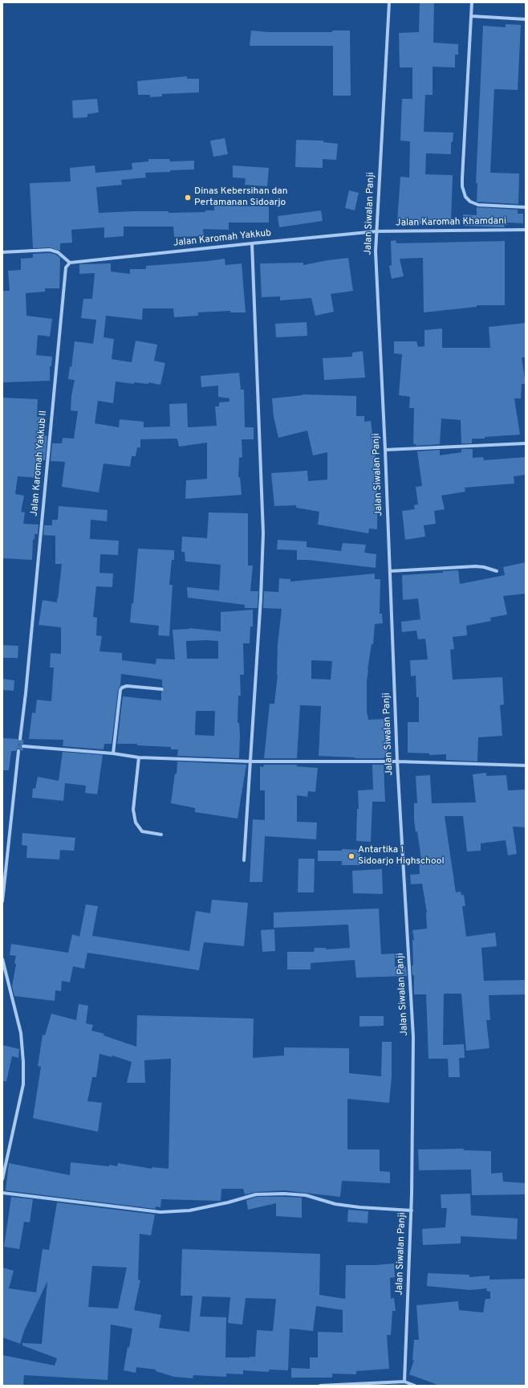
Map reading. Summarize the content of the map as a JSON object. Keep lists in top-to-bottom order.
{
  "streets": {
    "street": [
      "Jalan Siwalan Panji",
      "Jalan Karomah Khamdani",
      "Jalan Karomah Yakkub",
      "Jalan Karomah Yakkub II"
    ]
  },
  "crossings": [
    ["Jalan Siwalan Panji", "Jalan Karomah Khamdani"],
    ["Jalan Siwalan Panji", "Jalan Karomah Yakkub"],
    ["Jalan Karomah Khamdani", "Jalan Karomah Yakkub"],
    ["Jalan Karomah Yakkub", "Jalan Karomah Yakkub II"]
  ],
  "places": ["Dinas Kebersihan dan Pertamanan Sidoarjo", "Antartika 1 Sidoarjo Highschool"]
}
